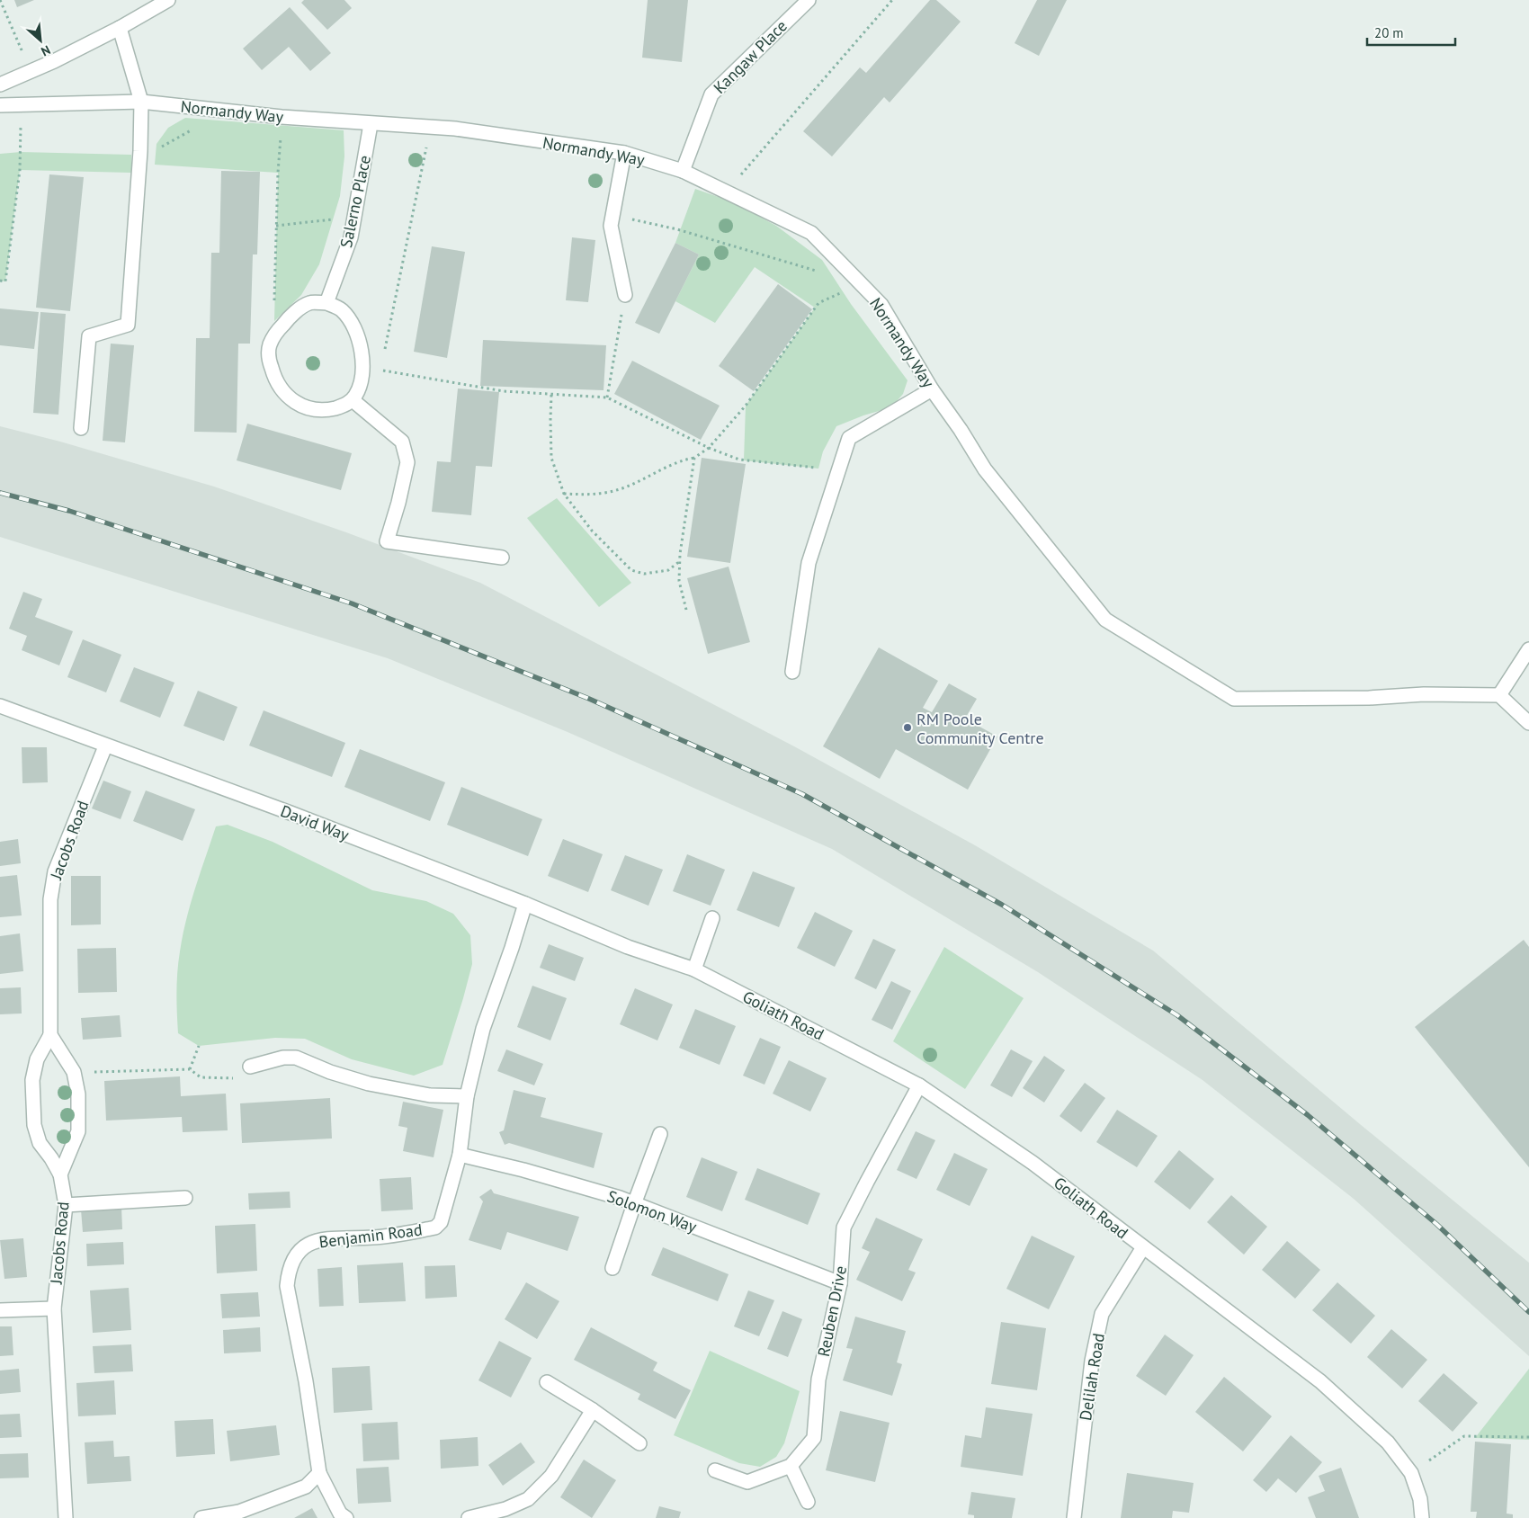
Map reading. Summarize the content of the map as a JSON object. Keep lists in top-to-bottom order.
{
  "streets": {
    "street": [
      "Kangaw Place",
      "Normandy Way",
      "Salerno Place",
      "David Way",
      "Jacobs Road",
      "Goliath Road",
      "Solomon Way",
      "Benjamin Road",
      "Reuben Drive",
      "Delilah Road"
    ]
  },
  "crossings": [
    ["Kangaw Place", "Normandy Way"],
    ["Normandy Way", "Salerno Place"],
    ["David Way", "Jacobs Road"],
    ["David Way", "Goliath Road"],
    ["David Way", "Benjamin Road"],
    ["Goliath Road", "Reuben Drive"],
    ["Goliath Road", "Delilah Road"],
    ["Solomon Way", "Benjamin Road"],
    ["Solomon Way", "Reuben Drive"]
  ],
  "places": ["RM Poole Community Centre"],
  "scale_bar": "20 m",
  "north": "bottom right"
}
